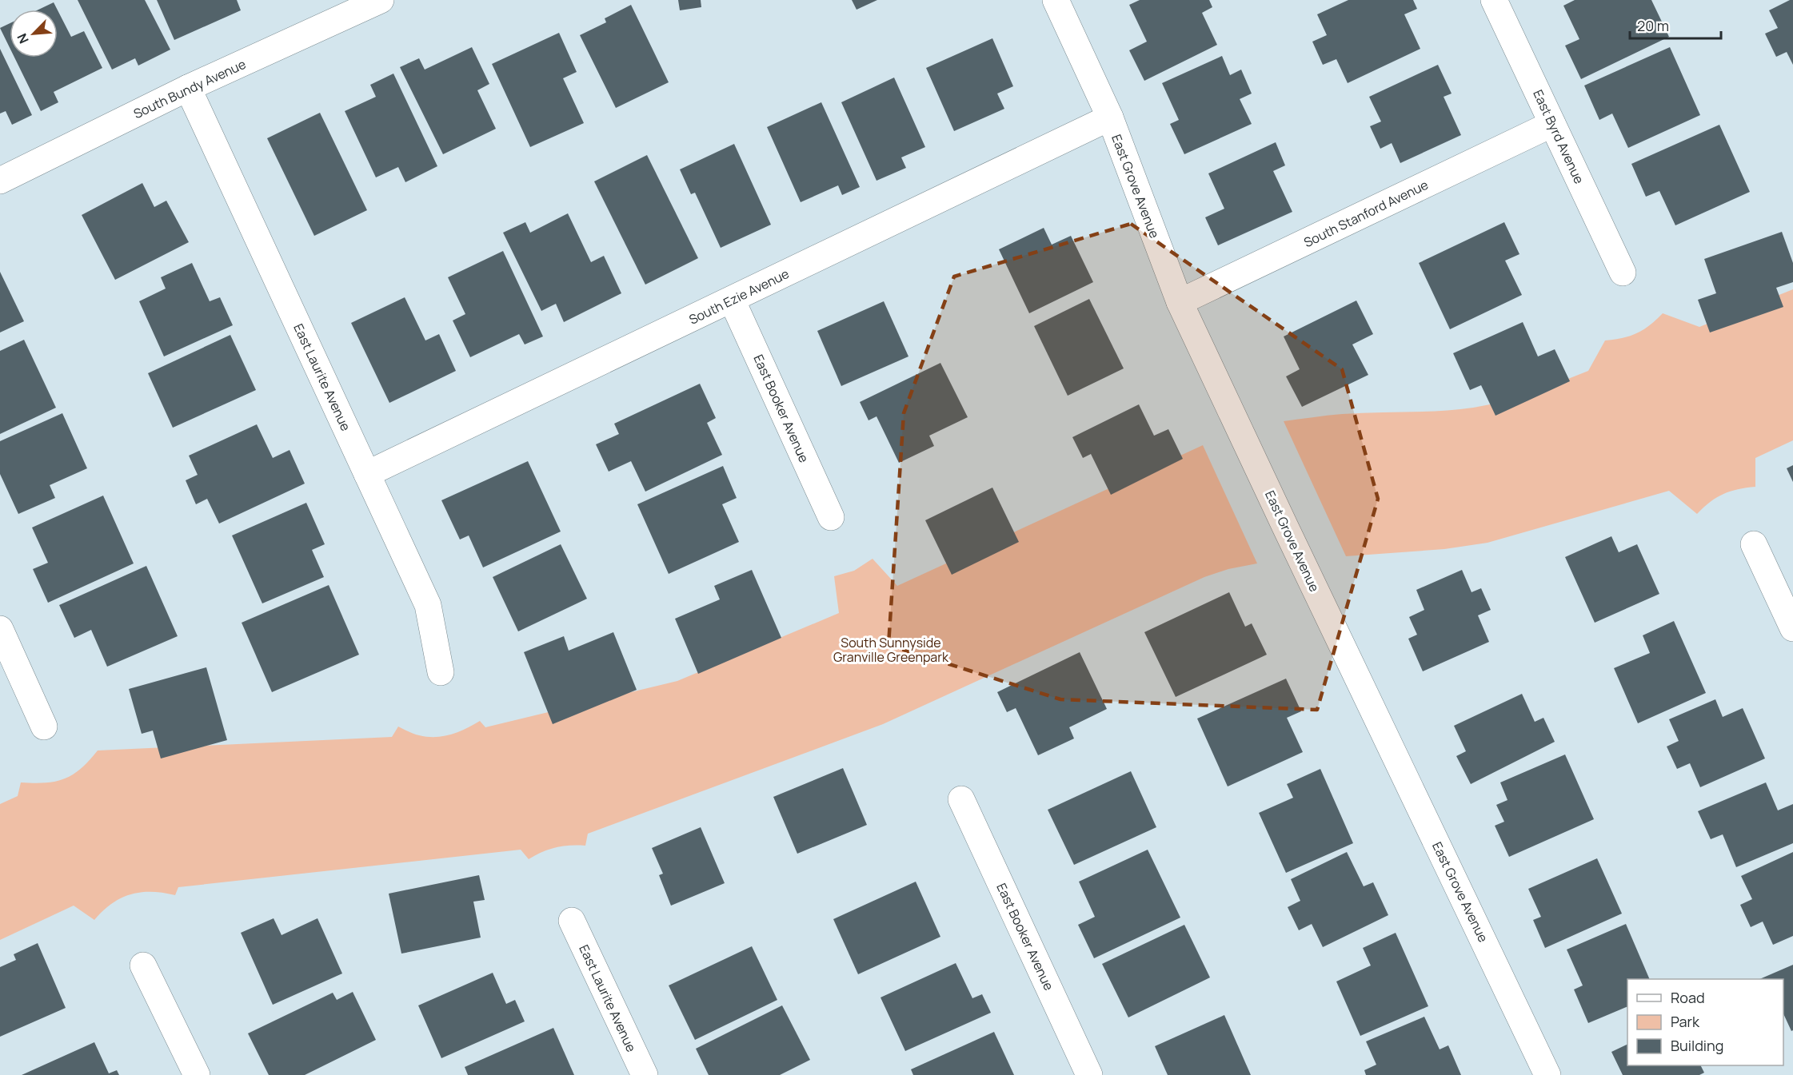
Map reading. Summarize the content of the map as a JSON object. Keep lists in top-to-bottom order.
{
  "streets": {
    "street": [
      "South Bundy Avenue",
      "East Byrd Avenue",
      "East Grove Avenue",
      "South Stanford Avenue",
      "South Ezie Avenue",
      "East Laurite Avenue",
      "East Booker Avenue"
    ]
  },
  "crossings": [
    ["South Bundy Avenue", "East Laurite Avenue"],
    ["East Byrd Avenue", "South Stanford Avenue"],
    ["East Grove Avenue", "South Stanford Avenue"],
    ["East Grove Avenue", "South Ezie Avenue"],
    ["South Ezie Avenue", "East Laurite Avenue"],
    ["South Ezie Avenue", "East Booker Avenue"]
  ],
  "parks": ["South Sunnyside Granville Greenpark"],
  "legend": ["Road", "Park", "Building"],
  "scale_bar": "20 m",
  "north": "bottom left"
}
